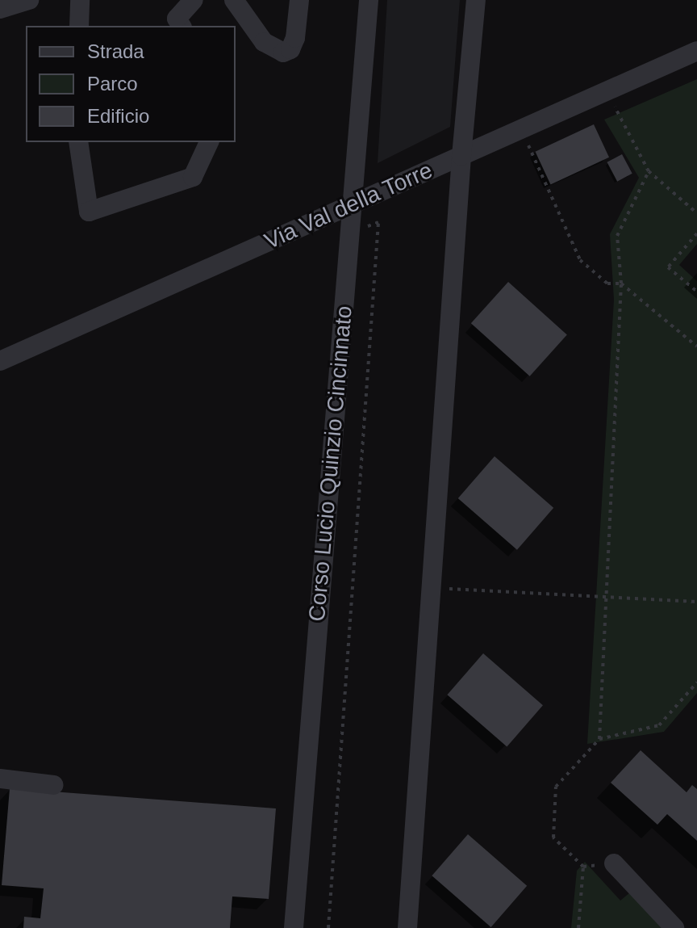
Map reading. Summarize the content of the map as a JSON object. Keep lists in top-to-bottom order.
{
  "streets": {
    "street": ["Via Val della Torre", "Corso Lucio Quinzio Cincinnato"]
  },
  "crossings": [
    ["Via Val della Torre", "Corso Lucio Quinzio Cincinnato"]
  ],
  "legend": ["Strada", "Parco", "Edificio"]
}
